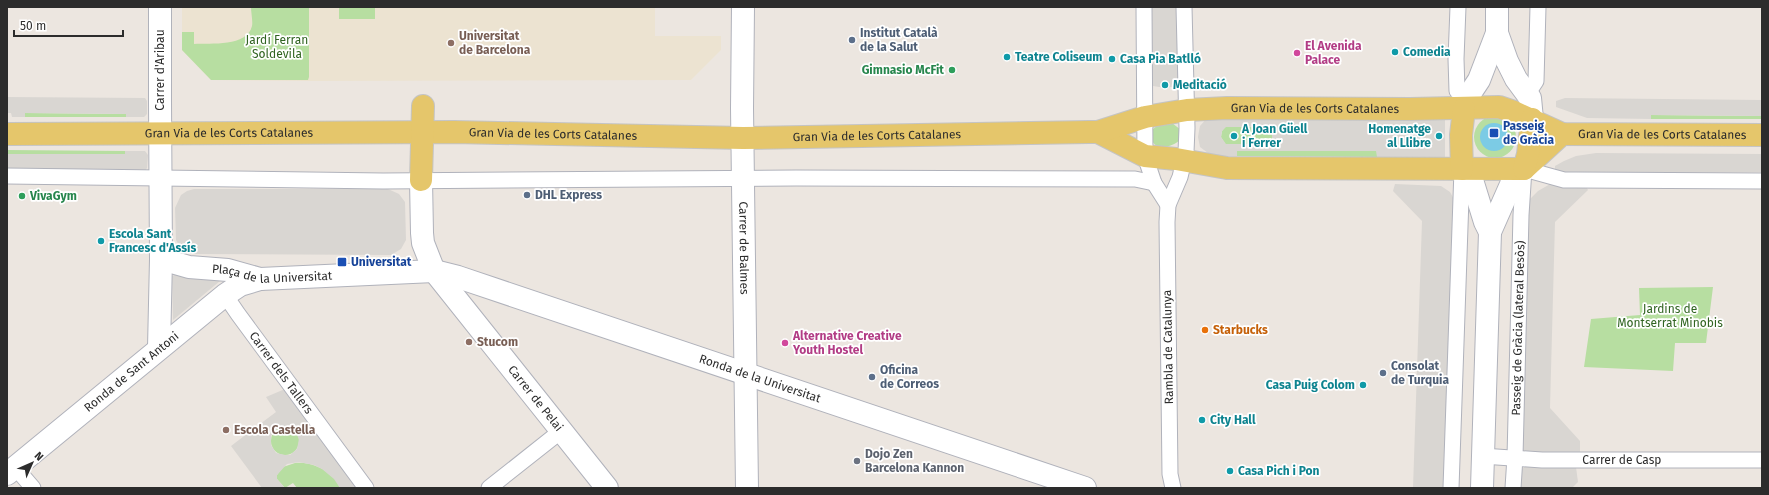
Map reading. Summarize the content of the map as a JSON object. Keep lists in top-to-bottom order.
{
  "streets": {
    "main road": [
      "Carrer d'Aribau",
      "Gran Via de les Corts Catalanes",
      "Carrer de Balmes",
      "Plaça de la Universitat",
      "Ronda de Sant Antoni",
      "Ronda de la Universitat",
      "Carrer de Pelai"
    ],
    "street": [
      "Passeig de Gràcia (lateral Besòs)",
      "Rambla de Catalunya",
      "Carrer dels Tallers",
      "Carrer de Casp"
    ]
  },
  "crossings": [
    ["Carrer d'Aribau", "Gran Via de les Corts Catalanes"],
    ["Gran Via de les Corts Catalanes", "Carrer de Balmes"],
    ["Gran Via de les Corts Catalanes", "Passeig de Gràcia (lateral Besòs)"],
    ["Gran Via de les Corts Catalanes", "Rambla de Catalunya"],
    ["Carrer de Balmes", "Ronda de la Universitat"],
    ["Plaça de la Universitat", "Ronda de Sant Antoni"],
    ["Plaça de la Universitat", "Ronda de la Universitat"],
    ["Plaça de la Universitat", "Carrer de Pelai"],
    ["Passeig de Gràcia (lateral Besòs)", "Carrer de Casp"],
    ["Ronda de Sant Antoni", "Carrer dels Tallers"],
    ["Ronda de la Universitat", "Carrer de Pelai"]
  ],
  "parks": ["Jardí Ferran Soldevila", "Jardins de Montserrat Minobis"],
  "places": {
    "other": [
      "Institut Català de la Salut",
      "Universitat de Barcelona",
      "Comedia",
      "El Avenida Palace",
      "Teatre Coliseum",
      "Casa Pia Batlló",
      "Gimnasio McFit",
      "Meditació",
      "A Joan Güell i Ferrer",
      "Homenatge al Llibre",
      "DHL Express",
      "VivaGym",
      "Escola Sant Francesc d'Assís",
      "Starbucks",
      "Stucom",
      "Alternative Creative Youth Hostel",
      "Consolat de Turquia",
      "Oficina de Correos",
      "Casa Puig Colom",
      "City Hall",
      "Escola Castella",
      "Dojo Zen Barcelona Kannon",
      "Casa Pich i Pon"
    ],
    "transit": ["Passeig de Gràcia", "Universitat"]
  },
  "scale_bar": "50 m",
  "north": "top right"
}
